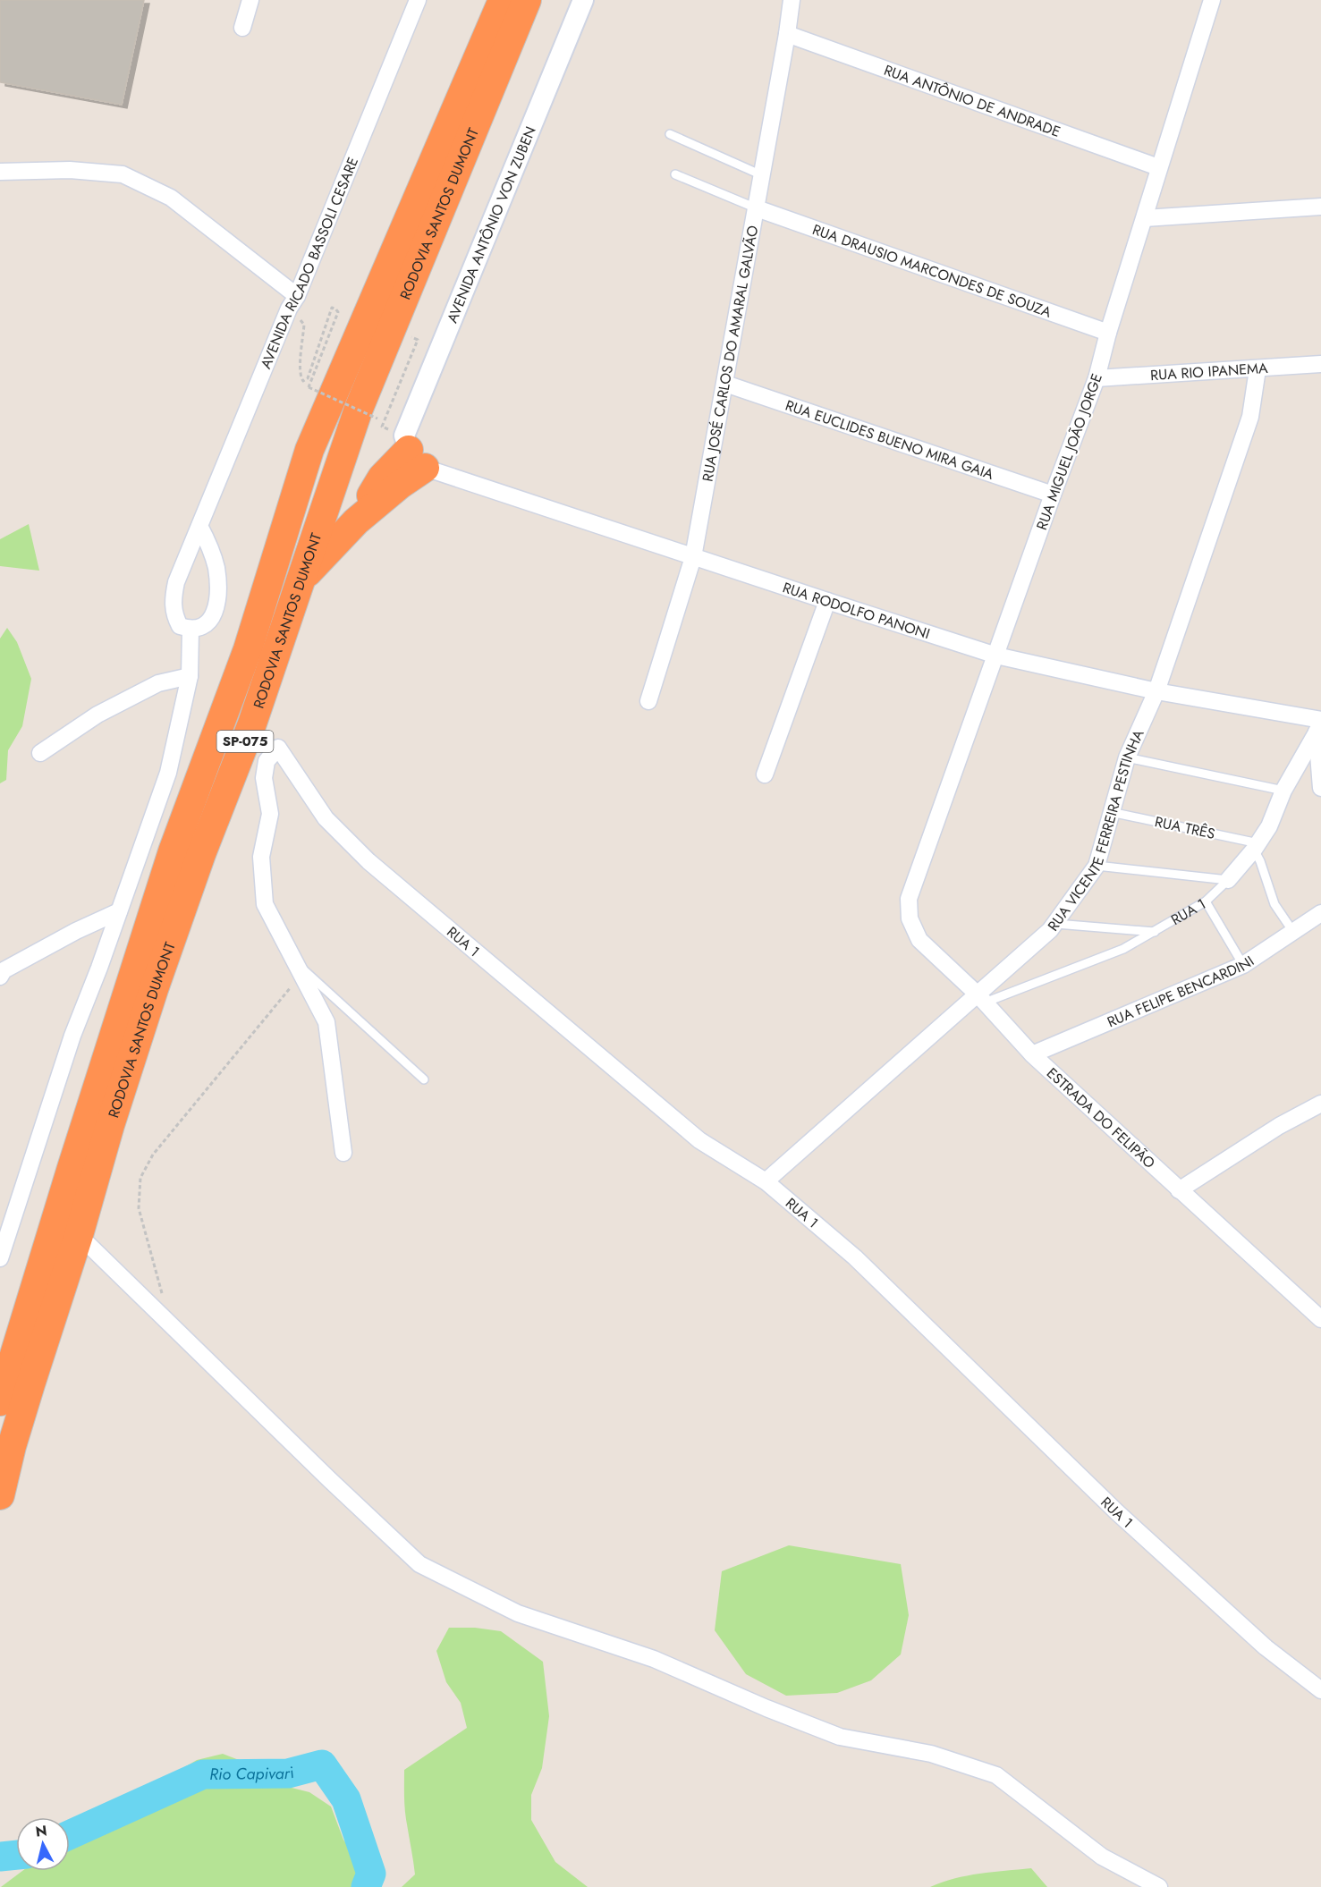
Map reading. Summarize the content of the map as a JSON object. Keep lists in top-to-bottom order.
{
  "streets": {
    "highway": ["RODOVIA SANTOS DUMONT", "SP-075"],
    "street": [
      "RUA ANTÔNIO DE ANDRADE",
      "AVENIDA ANTÔNIO VON ZUBEN",
      "AVENIDA RICADO BASSOLI CESARE",
      "RUA DRAUSIO MARCONDES DE SOUZA",
      "RUA JOSÉ CARLOS DO AMARAL GALVÃO",
      "RUA RIO IPANEMA",
      "RUA EUCLIDES BUENO MIRA GAIA",
      "RUA MIGUEL JOÃO JORGE",
      "RUA RODOLFO PANONI",
      "RUA VICENTE FERREIRA PESTINHA",
      "RUA 1",
      "RUA FELIPE BENCARDINI",
      "ESTRADA DO FELIPÃO"
    ],
    "lane": ["RUA TRÊS"]
  },
  "crossings": [
    ["RUA ANTÔNIO DE ANDRADE", "RUA JOSÉ CARLOS DO AMARAL GALVÃO"],
    ["RUA ANTÔNIO DE ANDRADE", "RUA MIGUEL JOÃO JORGE"],
    ["AVENIDA ANTÔNIO VON ZUBEN", "RUA RODOLFO PANONI"],
    ["RUA DRAUSIO MARCONDES DE SOUZA", "RUA JOSÉ CARLOS DO AMARAL GALVÃO"],
    ["RUA DRAUSIO MARCONDES DE SOUZA", "RUA MIGUEL JOÃO JORGE"],
    ["RUA JOSÉ CARLOS DO AMARAL GALVÃO", "RUA EUCLIDES BUENO MIRA GAIA"],
    ["RUA JOSÉ CARLOS DO AMARAL GALVÃO", "RUA RODOLFO PANONI"],
    ["RUA RIO IPANEMA", "RUA MIGUEL JOÃO JORGE"],
    ["RUA RIO IPANEMA", "RUA VICENTE FERREIRA PESTINHA"],
    ["RUA EUCLIDES BUENO MIRA GAIA", "RUA MIGUEL JOÃO JORGE"],
    ["RUA MIGUEL JOÃO JORGE", "RUA RODOLFO PANONI"],
    ["RUA MIGUEL JOÃO JORGE", "ESTRADA DO FELIPÃO"],
    ["RUA RODOLFO PANONI", "RUA VICENTE FERREIRA PESTINHA"],
    ["RUA RODOLFO PANONI", "RUA 1"],
    ["RUA TRÊS", "RUA VICENTE FERREIRA PESTINHA"],
    ["RUA TRÊS", "RUA 1"],
    ["RUA VICENTE FERREIRA PESTINHA", "RUA 1"],
    ["RUA VICENTE FERREIRA PESTINHA", "ESTRADA DO FELIPÃO"],
    ["RUA 1", "ESTRADA DO FELIPÃO"],
    ["RUA FELIPE BENCARDINI", "ESTRADA DO FELIPÃO"]
  ],
  "water": ["Rio Capivari"],
  "north": "top"
}
